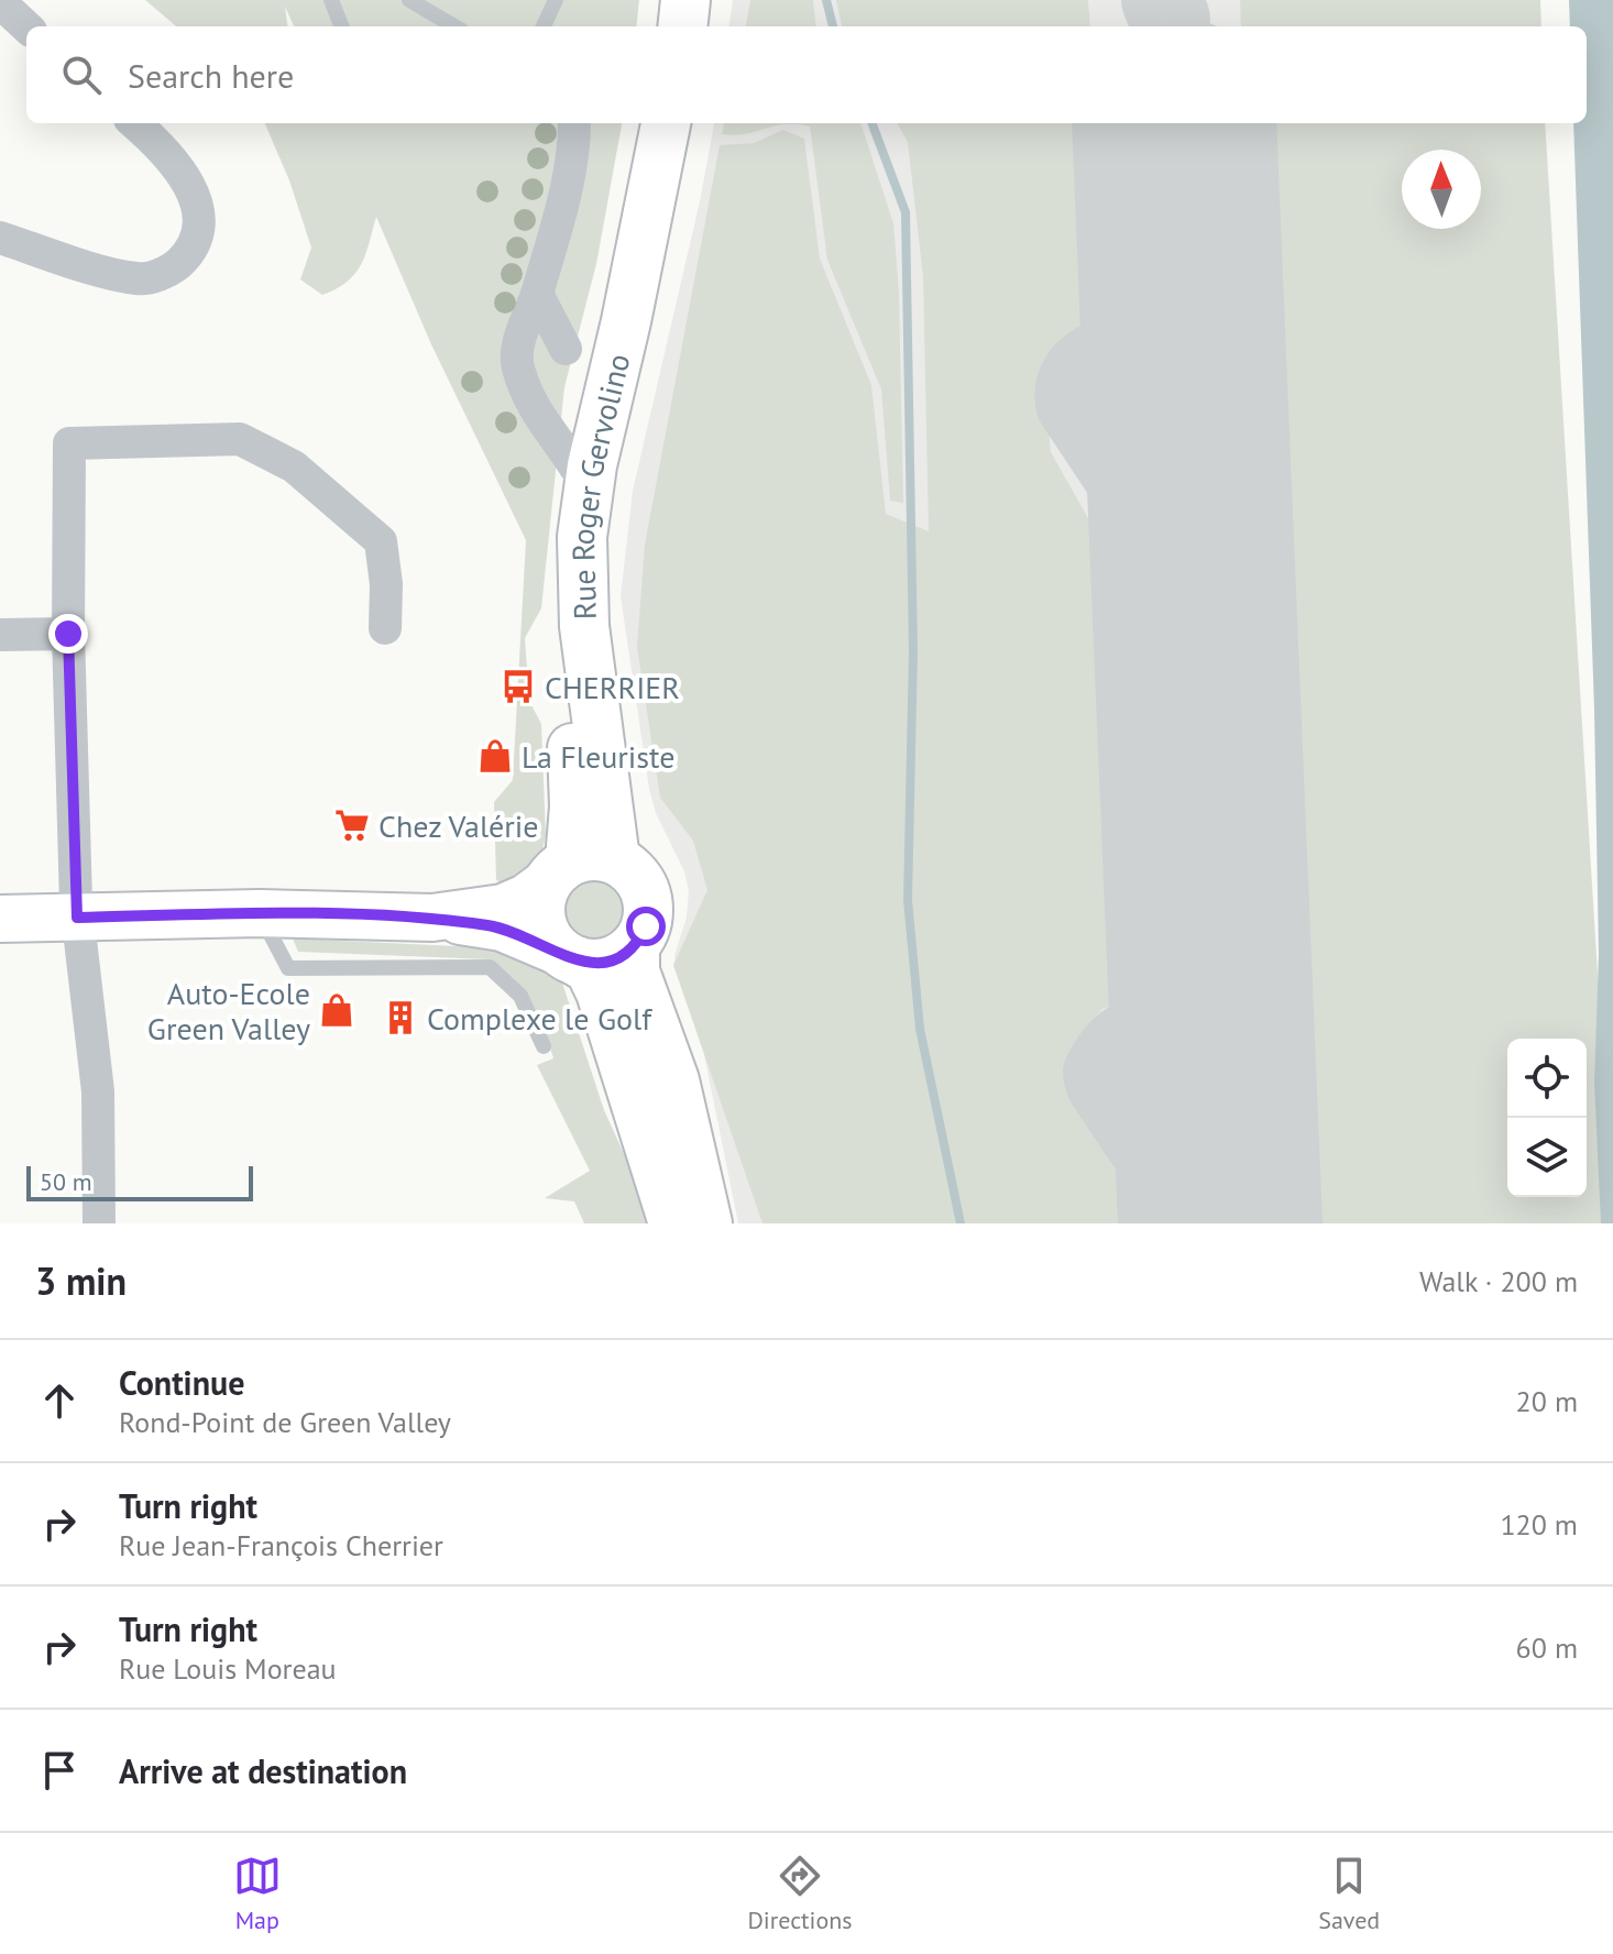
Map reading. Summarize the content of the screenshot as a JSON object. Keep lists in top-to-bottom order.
{
  "streets": {
    "main road": ["Rue Roger Gervolino"]
  },
  "places": {
    "bus stop": ["CHERRIER"],
    "shop": ["La Fleuriste", "Auto-Ecole Green Valley"],
    "supermarket": ["Chez Valérie"],
    "building": ["Complexe le Golf"]
  },
  "scale_bar": "50 m",
  "north": "top",
  "page": {
    "search": "Search here",
    "scale": "50 m",
    "heading": ["3 min", "Walk · 200 m"],
    "list": [
      ["Continue", "Rond-Point de Green Valley", "20 m"],
      ["Turn right", "Rue Jean-François Cherrier", "120 m"],
      ["Turn right", "Rue Louis Moreau", "60 m"],
      "Arrive at destination"
    ],
    "nav": ["Map", "Directions", "Saved"]
  }
}
